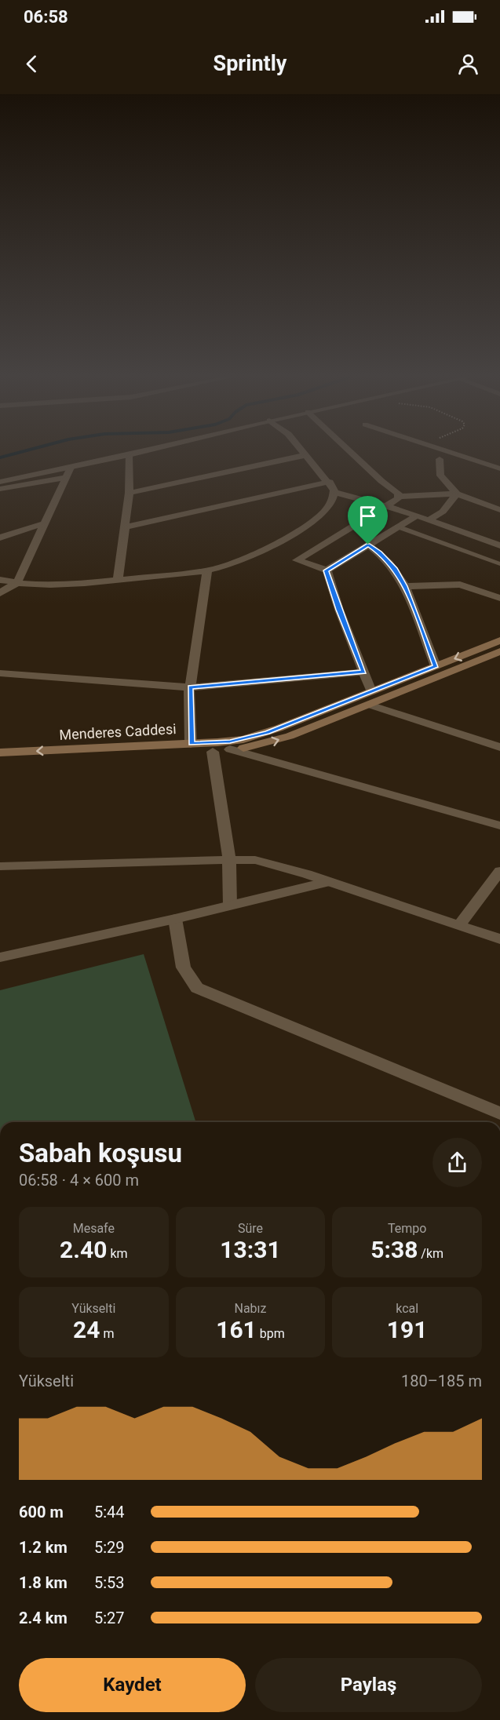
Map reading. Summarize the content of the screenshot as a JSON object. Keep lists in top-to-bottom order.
{
  "streets": {
    "main road": ["Menderes Caddesi"]
  },
  "page": {
    "status": "06:58",
    "header": "Sprintly",
    "heading": ["Sabah koşusu", "06:58 · 4 × 600 m"],
    "stats": [
      ["Mesafe", "2.40 km"],
      ["Süre", "13:31"],
      ["Tempo", "5:38 /km"],
      ["Yükselti", "24 m"],
      ["Nabız", "161 bpm"],
      ["kcal", "191"]
    ],
    "chart": ["Yükselti", "180–185 m"],
    "list": [
      {
        "name": "600 m",
        "note": "5:44"
      },
      {
        "name": "1.2 km",
        "note": "5:29"
      },
      {
        "name": "1.8 km",
        "note": "5:53"
      },
      {
        "name": "2.4 km",
        "note": "5:27"
      }
    ],
    "buttons": ["Kaydet", "Paylaş"]
  }
}
